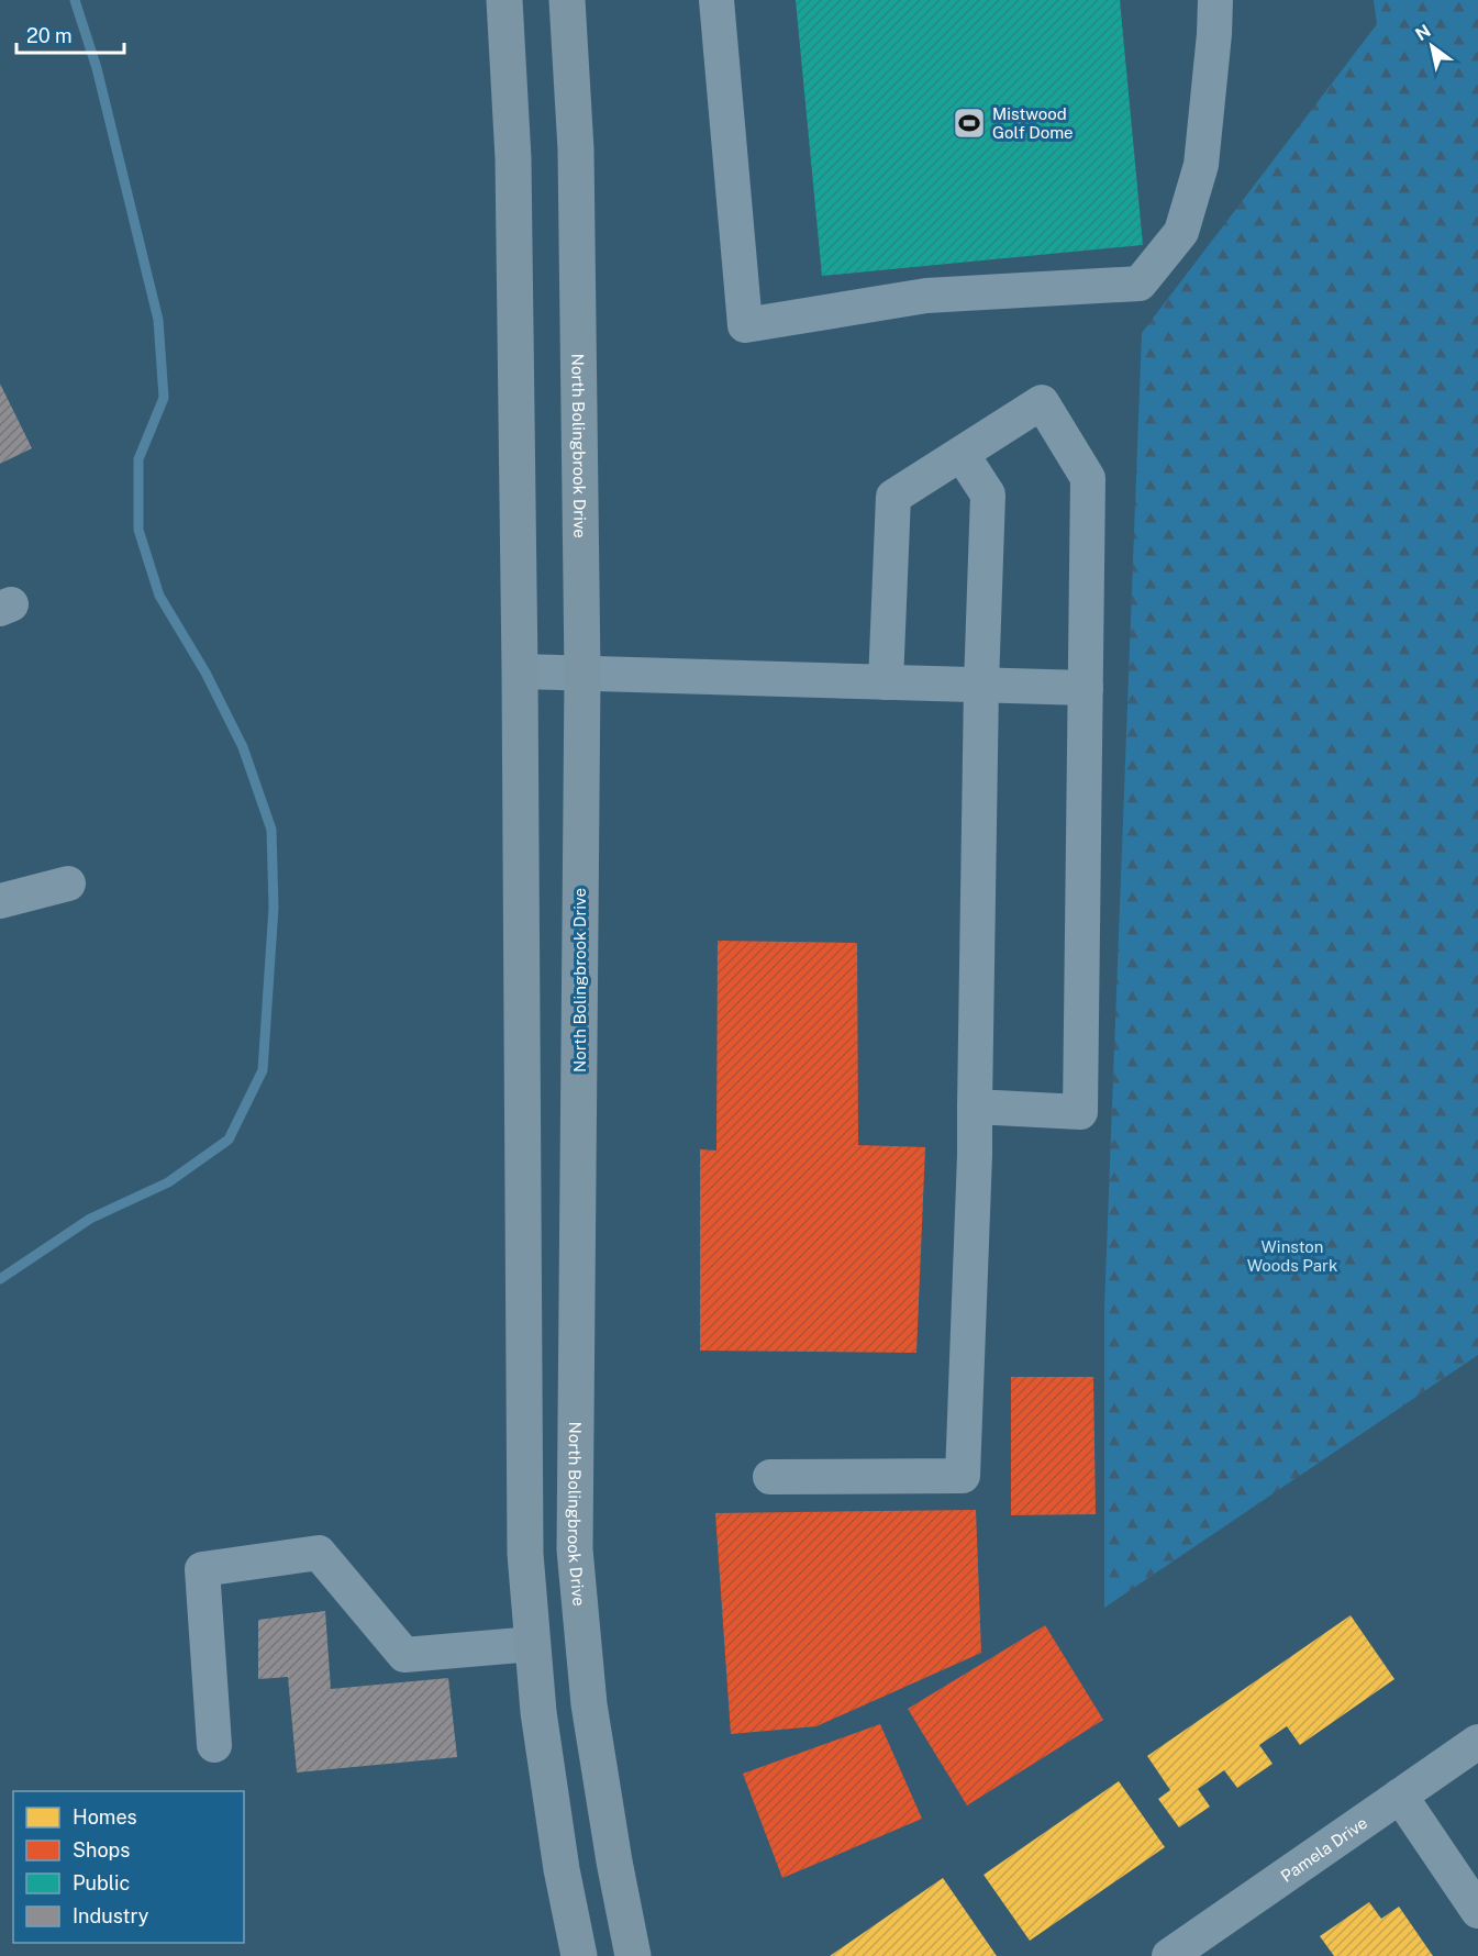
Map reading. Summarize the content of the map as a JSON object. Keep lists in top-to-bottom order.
{
  "streets": {
    "main road": ["North Bolingbrook Drive"],
    "street": ["Pamela Drive"]
  },
  "parks": ["Winston Woods Park"],
  "places": {
    "sports": ["Mistwood Golf Dome"]
  },
  "legend": [
    "Homes",
    "Shops",
    "Public",
    "Industry"
  ],
  "scale_bar": "20 m",
  "north": "top left"
}
